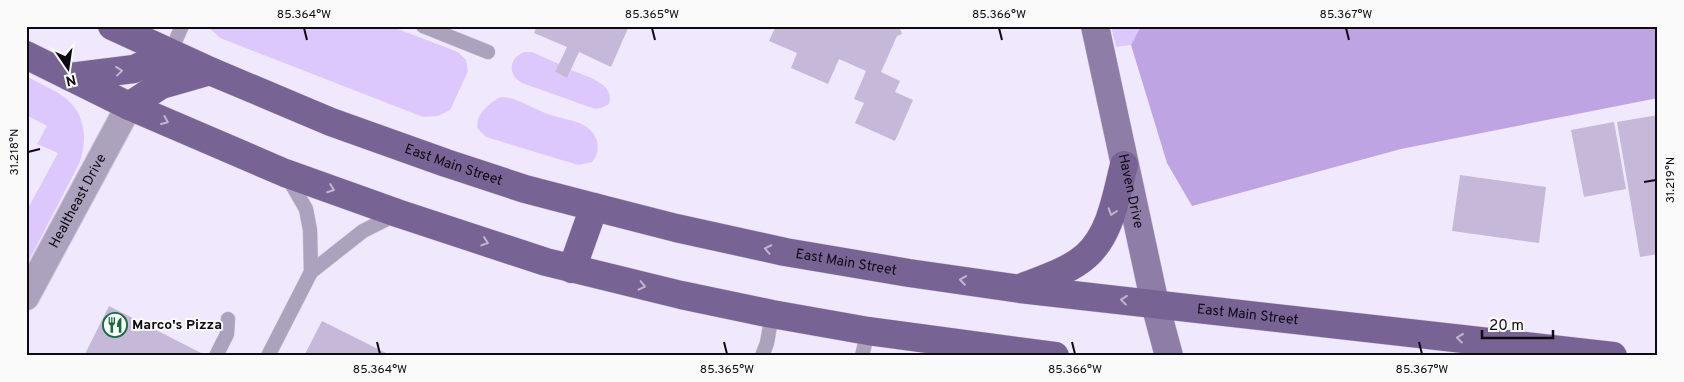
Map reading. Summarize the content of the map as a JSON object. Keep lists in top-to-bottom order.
{
  "streets": {
    "main road": ["East Main Street"],
    "street": ["Haven Drive", "Healtheast Drive"]
  },
  "crossings": [
    ["East Main Street", "Haven Drive"]
  ],
  "places": {
    "restaurant": ["Marco's Pizza"]
  },
  "scale_bar": "20 m",
  "north": "bottom",
  "coordinates": [
    "85.364°W",
    "85.365°W",
    "85.366°W",
    "85.367°W",
    "31.218°N",
    "31.219°N"
  ]
}
